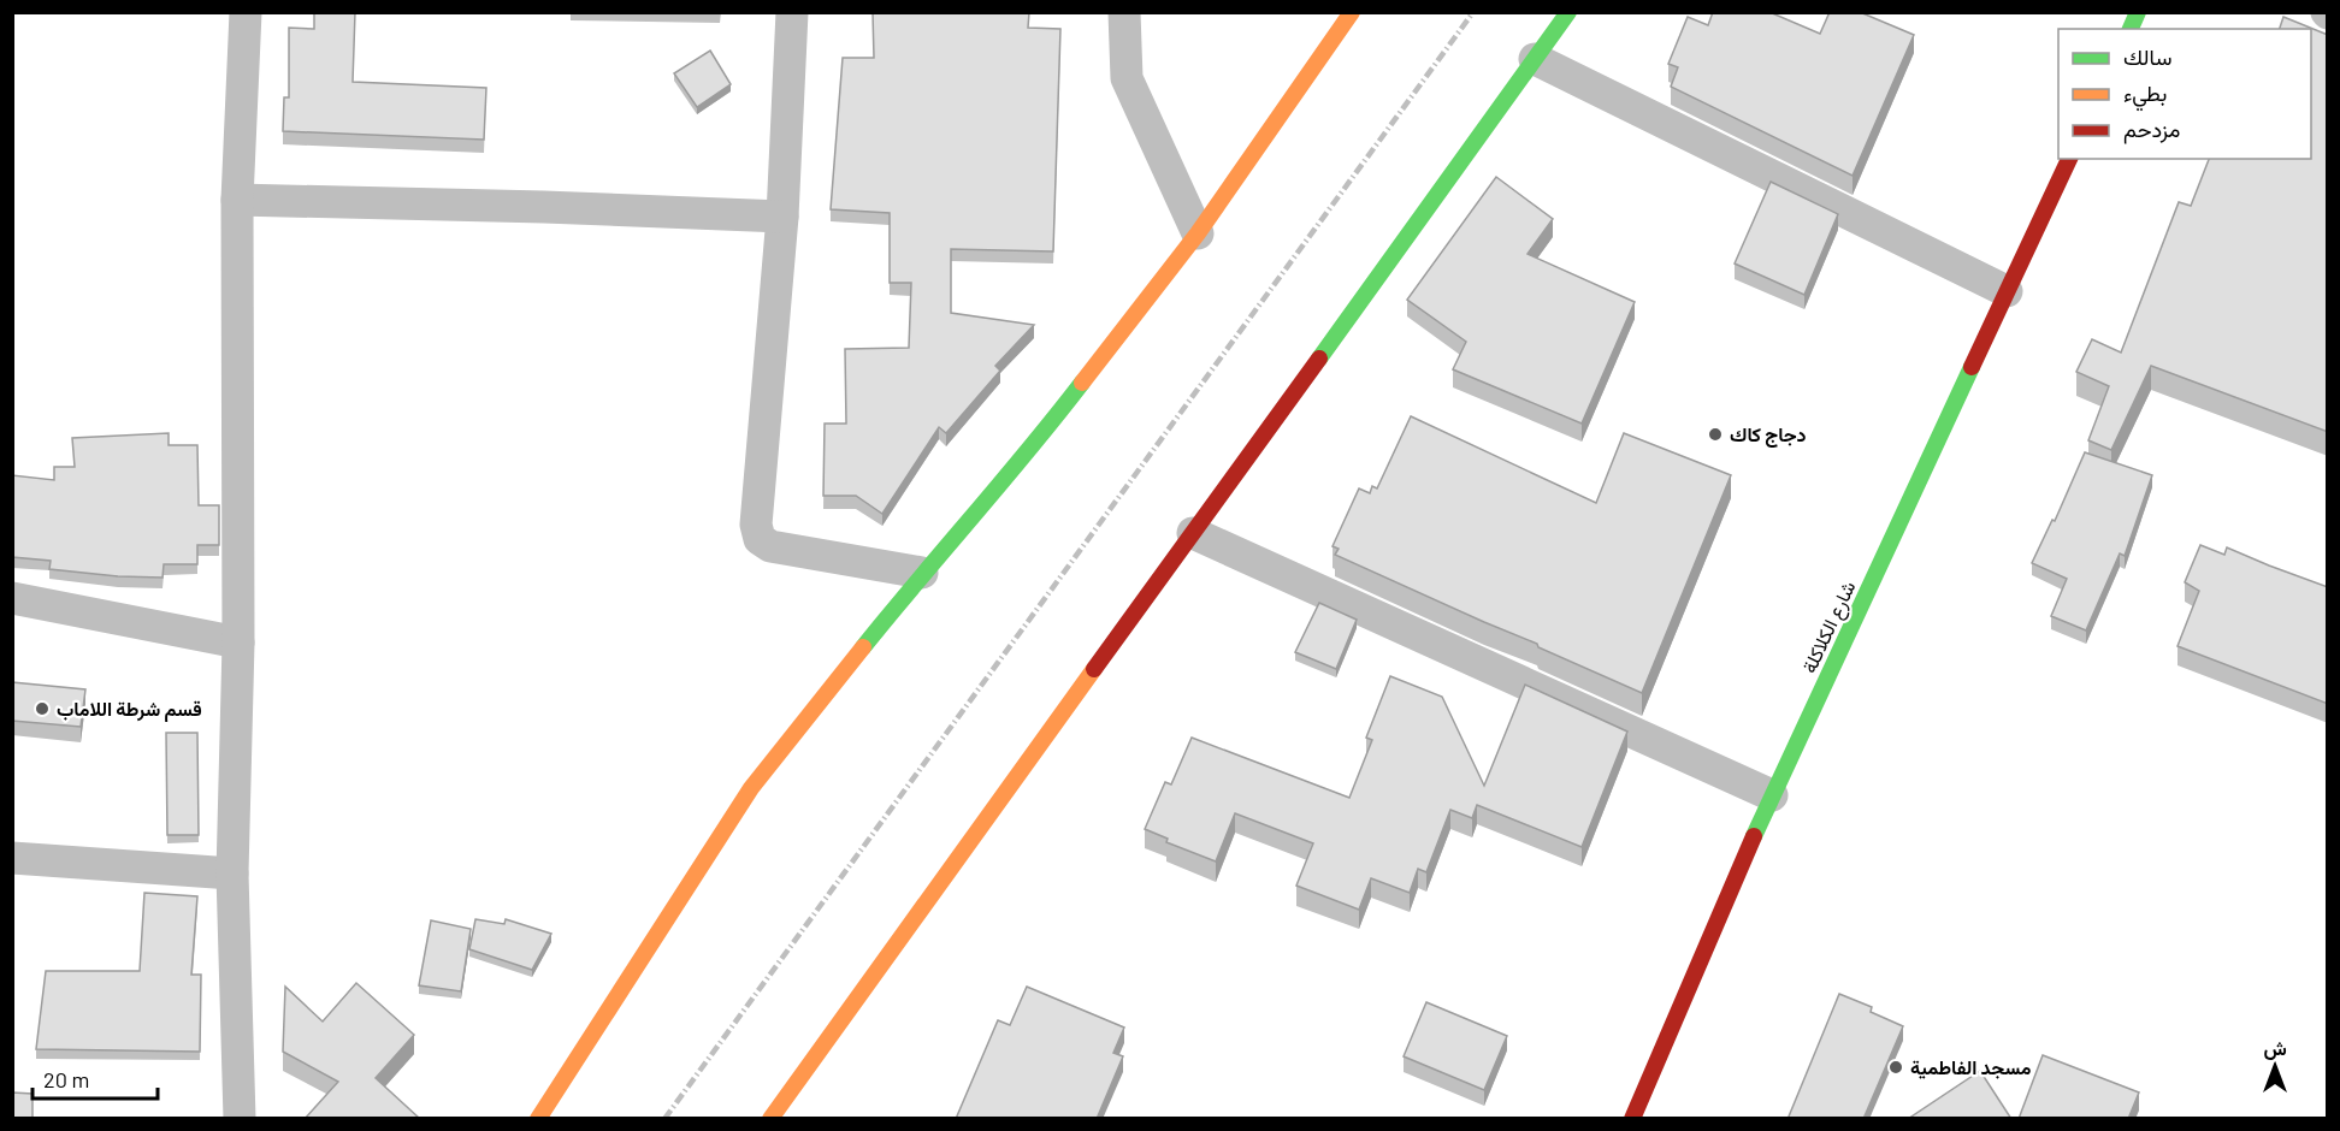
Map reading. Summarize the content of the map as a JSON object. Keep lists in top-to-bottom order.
{
  "streets": {
    "street": ["شارع الكلاكلة"]
  },
  "places": ["دجاج كاك", "قسم شرطة اللاماب", "مسجد الفاطمية"],
  "legend": ["سالك", "بطيء", "مزدحم"],
  "scale_bar": "20 m",
  "north": "top"
}
